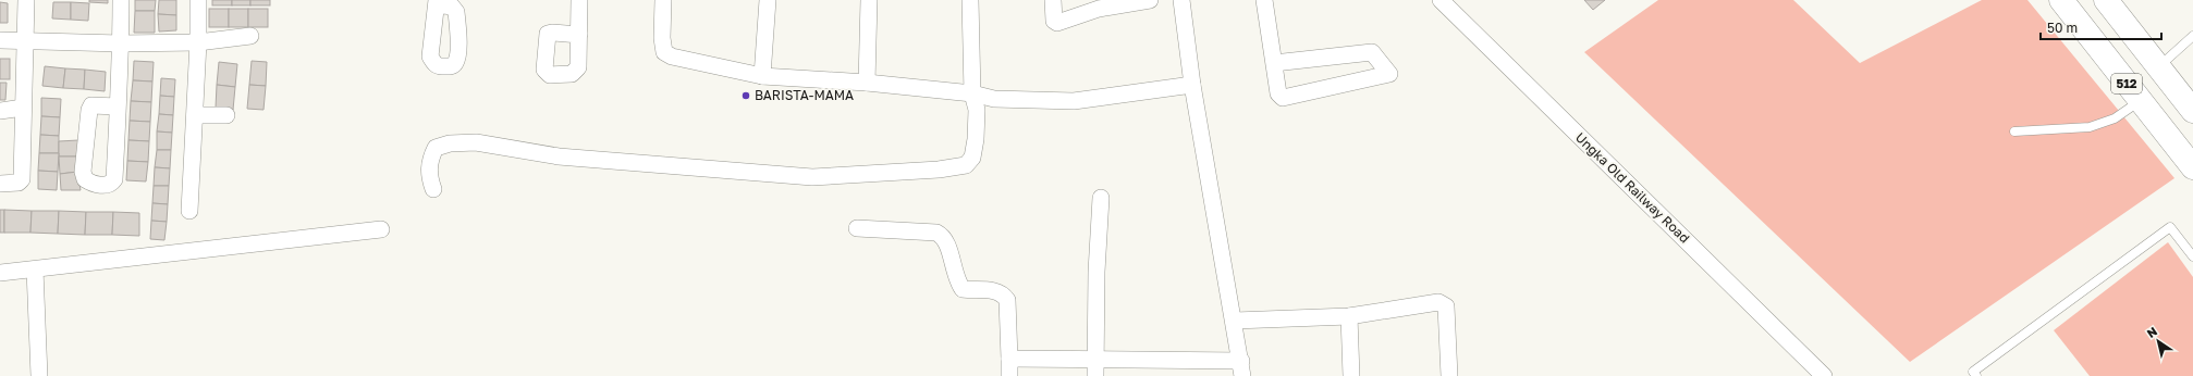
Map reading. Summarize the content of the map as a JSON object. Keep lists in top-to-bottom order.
{
  "streets": {
    "main road": ["512"],
    "street": ["Ungka Old Railway Road"]
  },
  "places": ["BARISTA-MAMA"],
  "scale_bar": "50 m",
  "north": "top left"
}
